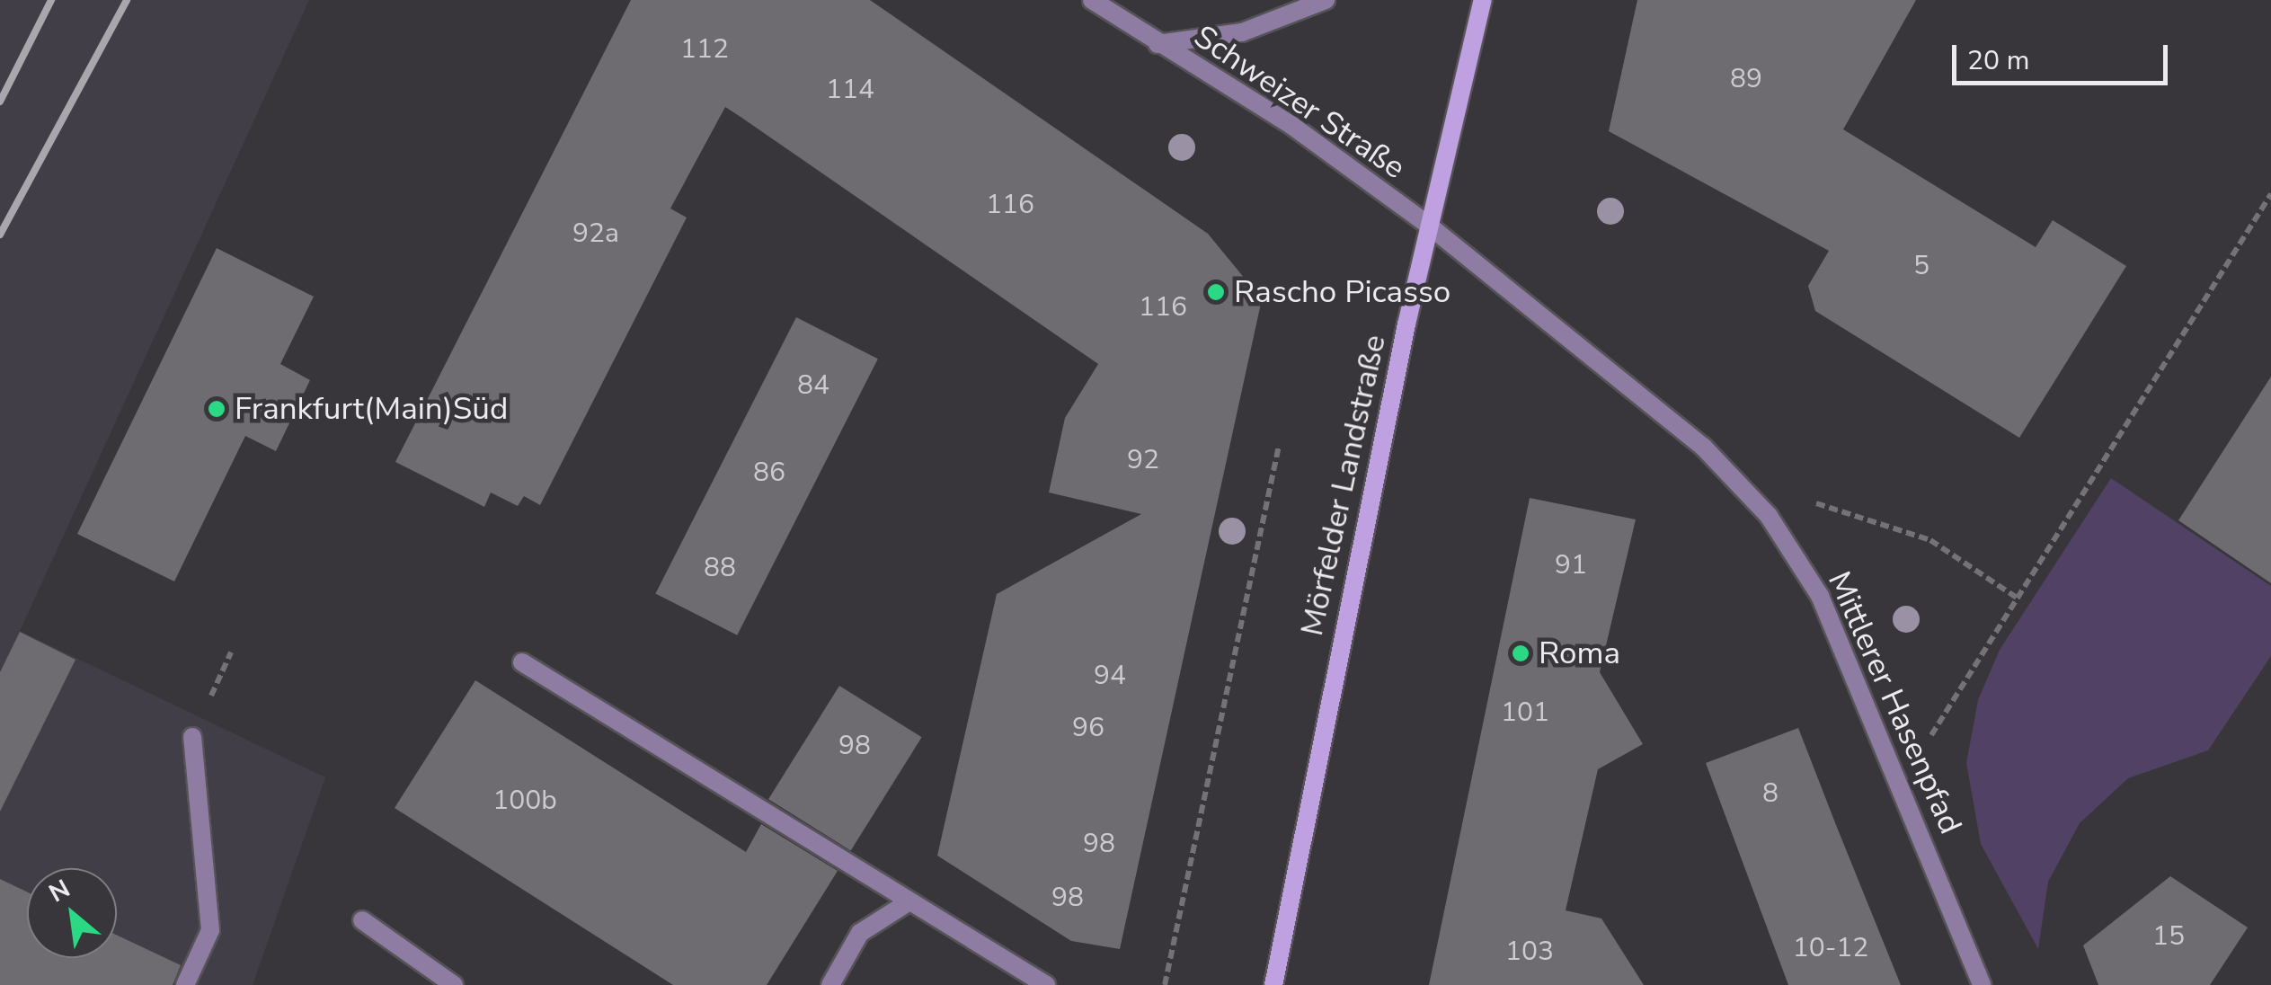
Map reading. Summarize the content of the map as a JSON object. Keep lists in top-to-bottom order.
{
  "streets": {
    "main road": ["Mörfelder Landstraße"],
    "street": ["Schweizer Straße", "Mittlerer Hasenpfad"]
  },
  "crossings": [
    ["Schweizer Straße", "Mörfelder Landstraße"],
    ["Schweizer Straße", "Mittlerer Hasenpfad"],
    ["Mörfelder Landstraße", "Mittlerer Hasenpfad"]
  ],
  "places": ["Rascho Picasso", "Frankfurt(Main)Süd", "Roma"],
  "house_numbers": [
    "112",
    "89",
    "114",
    "116",
    "92a",
    "5",
    "116",
    "84",
    "92",
    "86",
    "91",
    "88",
    "94",
    "101",
    "96",
    "98",
    "8",
    "100b",
    "98",
    "98",
    "15",
    "10-12",
    "103"
  ],
  "scale_bar": "20 m",
  "north": "top left"
}
